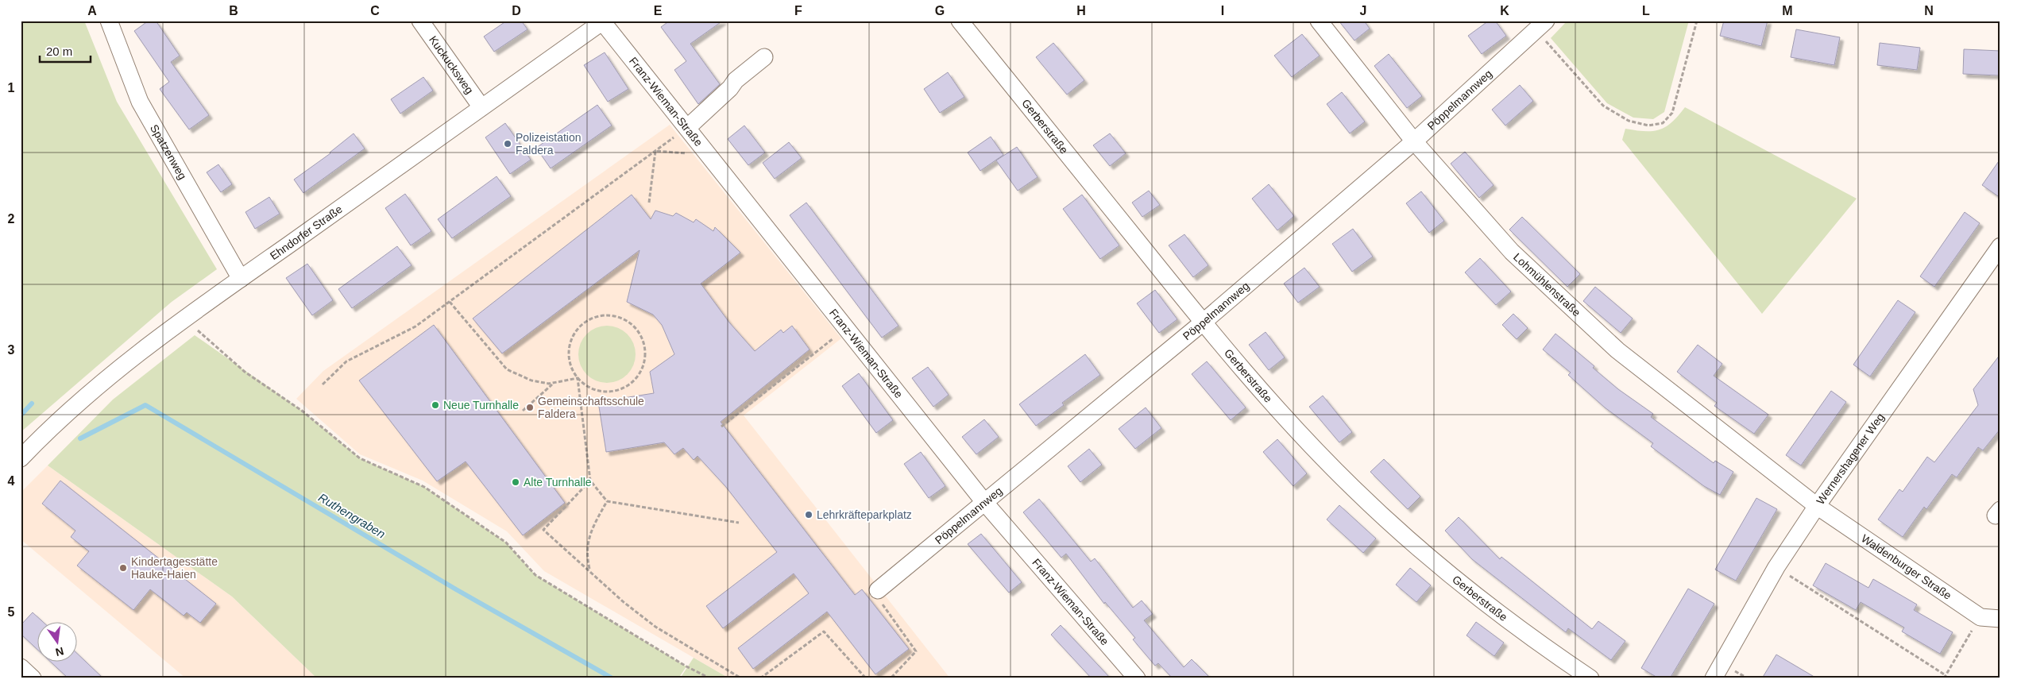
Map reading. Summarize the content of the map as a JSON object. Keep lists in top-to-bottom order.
{
  "streets": {
    "street": [
      "Kuckucksweg",
      "Pöppelmannweg",
      "Franz-Wieman-Straße",
      "Gerberstraße",
      "Spatzenweg",
      "Ehndorfer Straße",
      "Lohmühlenstraße",
      "Wernershagener Weg",
      "Waldenburger Straße"
    ]
  },
  "crossings": [
    ["Kuckucksweg", "Ehndorfer Straße"],
    ["Pöppelmannweg", "Franz-Wieman-Straße"],
    ["Pöppelmannweg", "Gerberstraße"],
    ["Pöppelmannweg", "Lohmühlenstraße"],
    ["Franz-Wieman-Straße", "Ehndorfer Straße"],
    ["Spatzenweg", "Ehndorfer Straße"],
    ["Lohmühlenstraße", "Wernershagener Weg"],
    ["Lohmühlenstraße", "Waldenburger Straße"],
    ["Wernershagener Weg", "Waldenburger Straße"]
  ],
  "water": ["Ruthengraben"],
  "places": [
    "Polizeistation Faldera",
    "Neue Turnhalle",
    "Gemeinschaftsschule Faldera",
    "Alte Turnhalle",
    "Lehrkräfteparkplatz",
    "Kindertagesstätte Hauke-Haien"
  ],
  "scale_bar": "20 m",
  "north": "bottom",
  "grid": {
    "columns": [
      "A",
      "B",
      "C",
      "D",
      "E",
      "F",
      "G",
      "H",
      "I",
      "J",
      "K",
      "L",
      "M",
      "N"
    ],
    "rows": [
      "1",
      "2",
      "3",
      "4",
      "5"
    ]
  }
}
